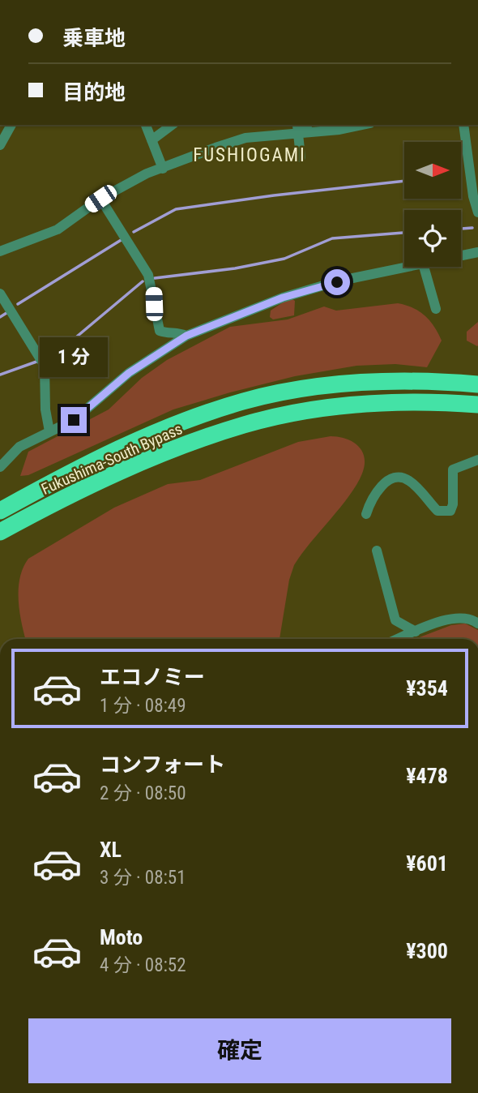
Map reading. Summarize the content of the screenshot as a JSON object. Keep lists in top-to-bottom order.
{
  "streets": {
    "highway": ["Fukushima-South Bypass"]
  },
  "districts": ["FUSHIOGAMI"],
  "north": "right",
  "page": {
    "banner": ["乗車地", "目的地"],
    "bubble": "1 分",
    "list": [
      {
        "name": "エコノミー",
        "note": "1 分 · 08:49",
        "value": "¥354"
      },
      {
        "name": "コンフォート",
        "note": "2 分 · 08:50",
        "value": "¥478"
      },
      {
        "name": "XL",
        "note": "3 分 · 08:51",
        "value": "¥601"
      },
      {
        "name": "Moto",
        "note": "4 分 · 08:52",
        "value": "¥300"
      }
    ],
    "buttons": "確定"
  }
}
